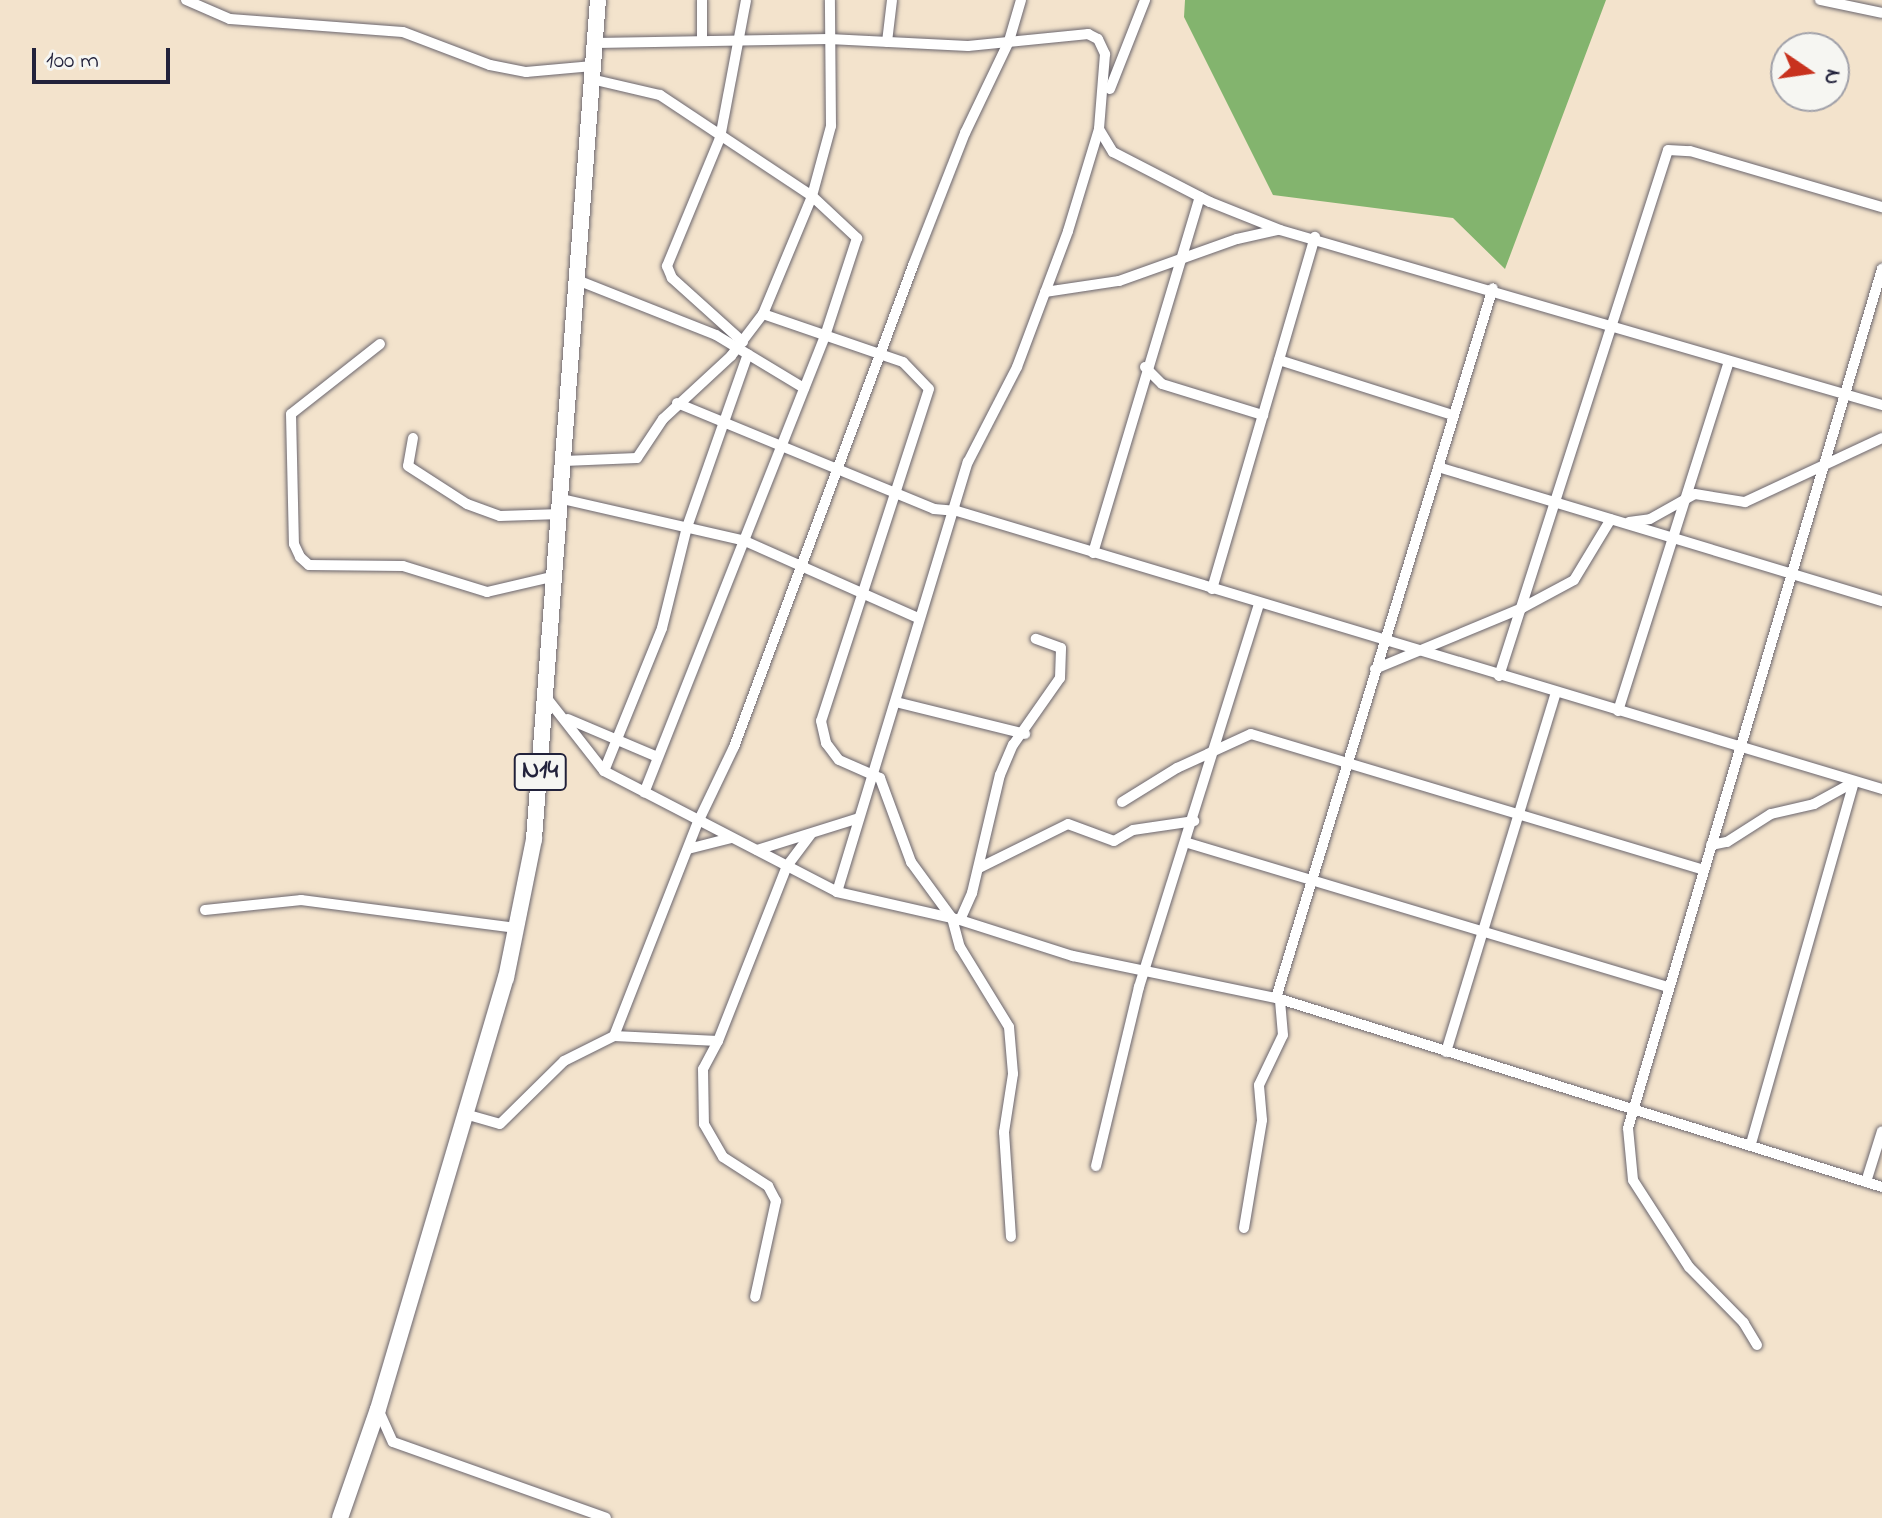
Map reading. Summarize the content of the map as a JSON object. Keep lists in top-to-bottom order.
{
  "streets": {
    "main road": ["N14"]
  },
  "scale_bar": "100 m",
  "north": "right"
}
